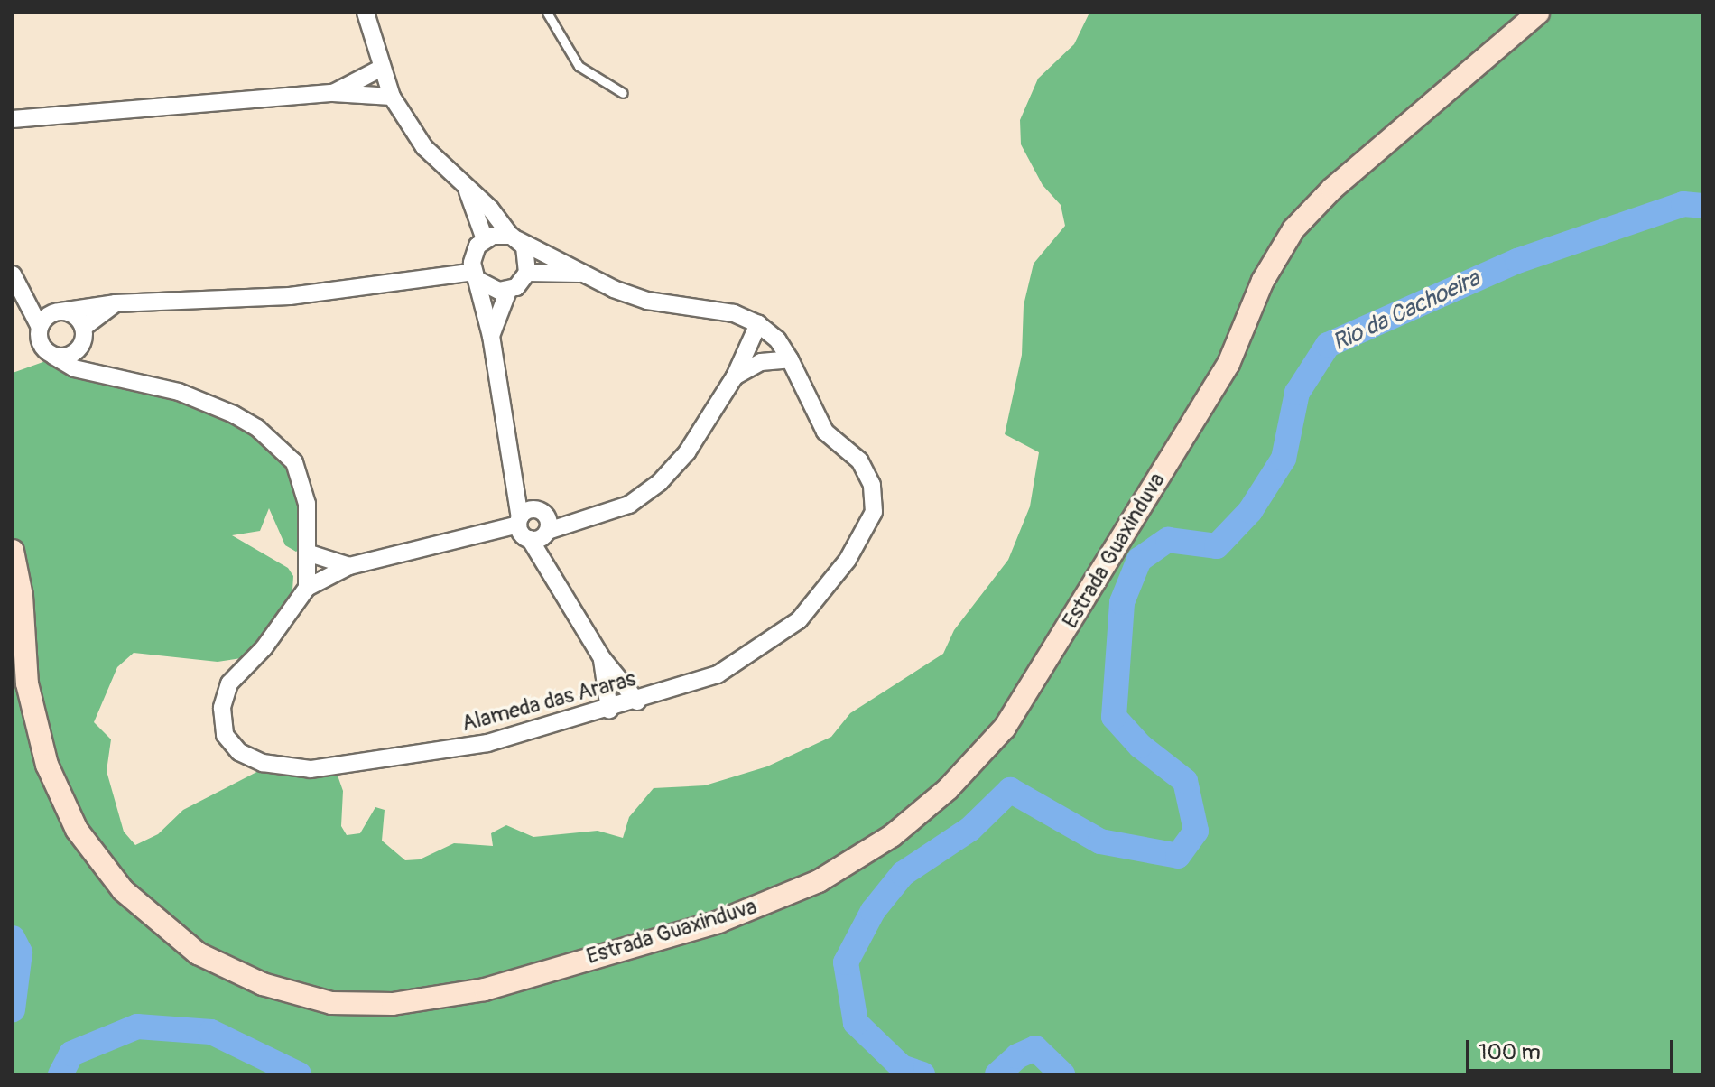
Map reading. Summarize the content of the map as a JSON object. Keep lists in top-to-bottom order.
{
  "streets": {
    "street": ["Estrada Guaxinduva", "Alameda das Araras"]
  },
  "water": ["Rio da Cachoeira"],
  "scale_bar": "100 m"
}
